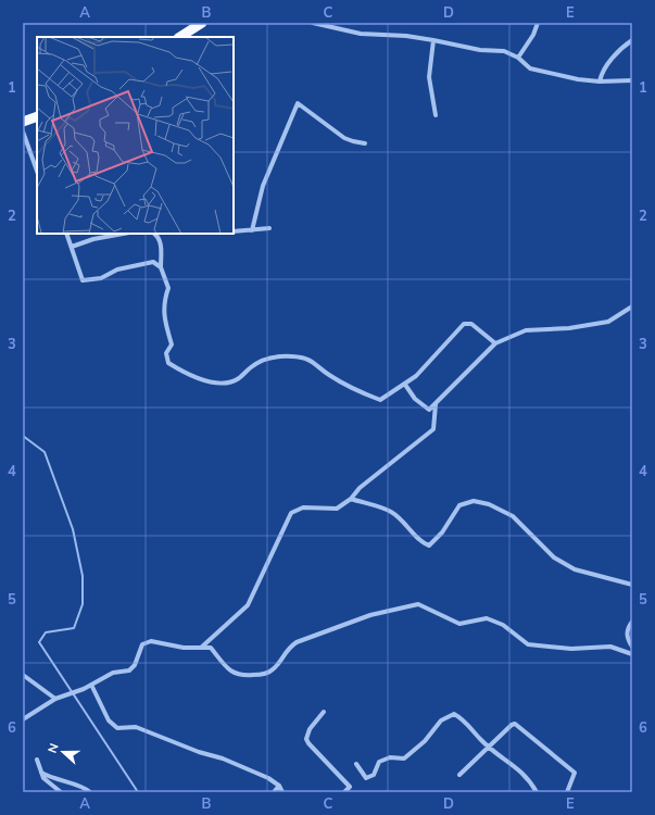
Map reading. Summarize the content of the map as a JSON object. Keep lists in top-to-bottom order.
{
  "north": "left",
  "grid": {
    "columns": [
      "A",
      "B",
      "C",
      "D",
      "E"
    ],
    "rows": [
      "1",
      "2",
      "3",
      "4",
      "5",
      "6"
    ]
  }
}
